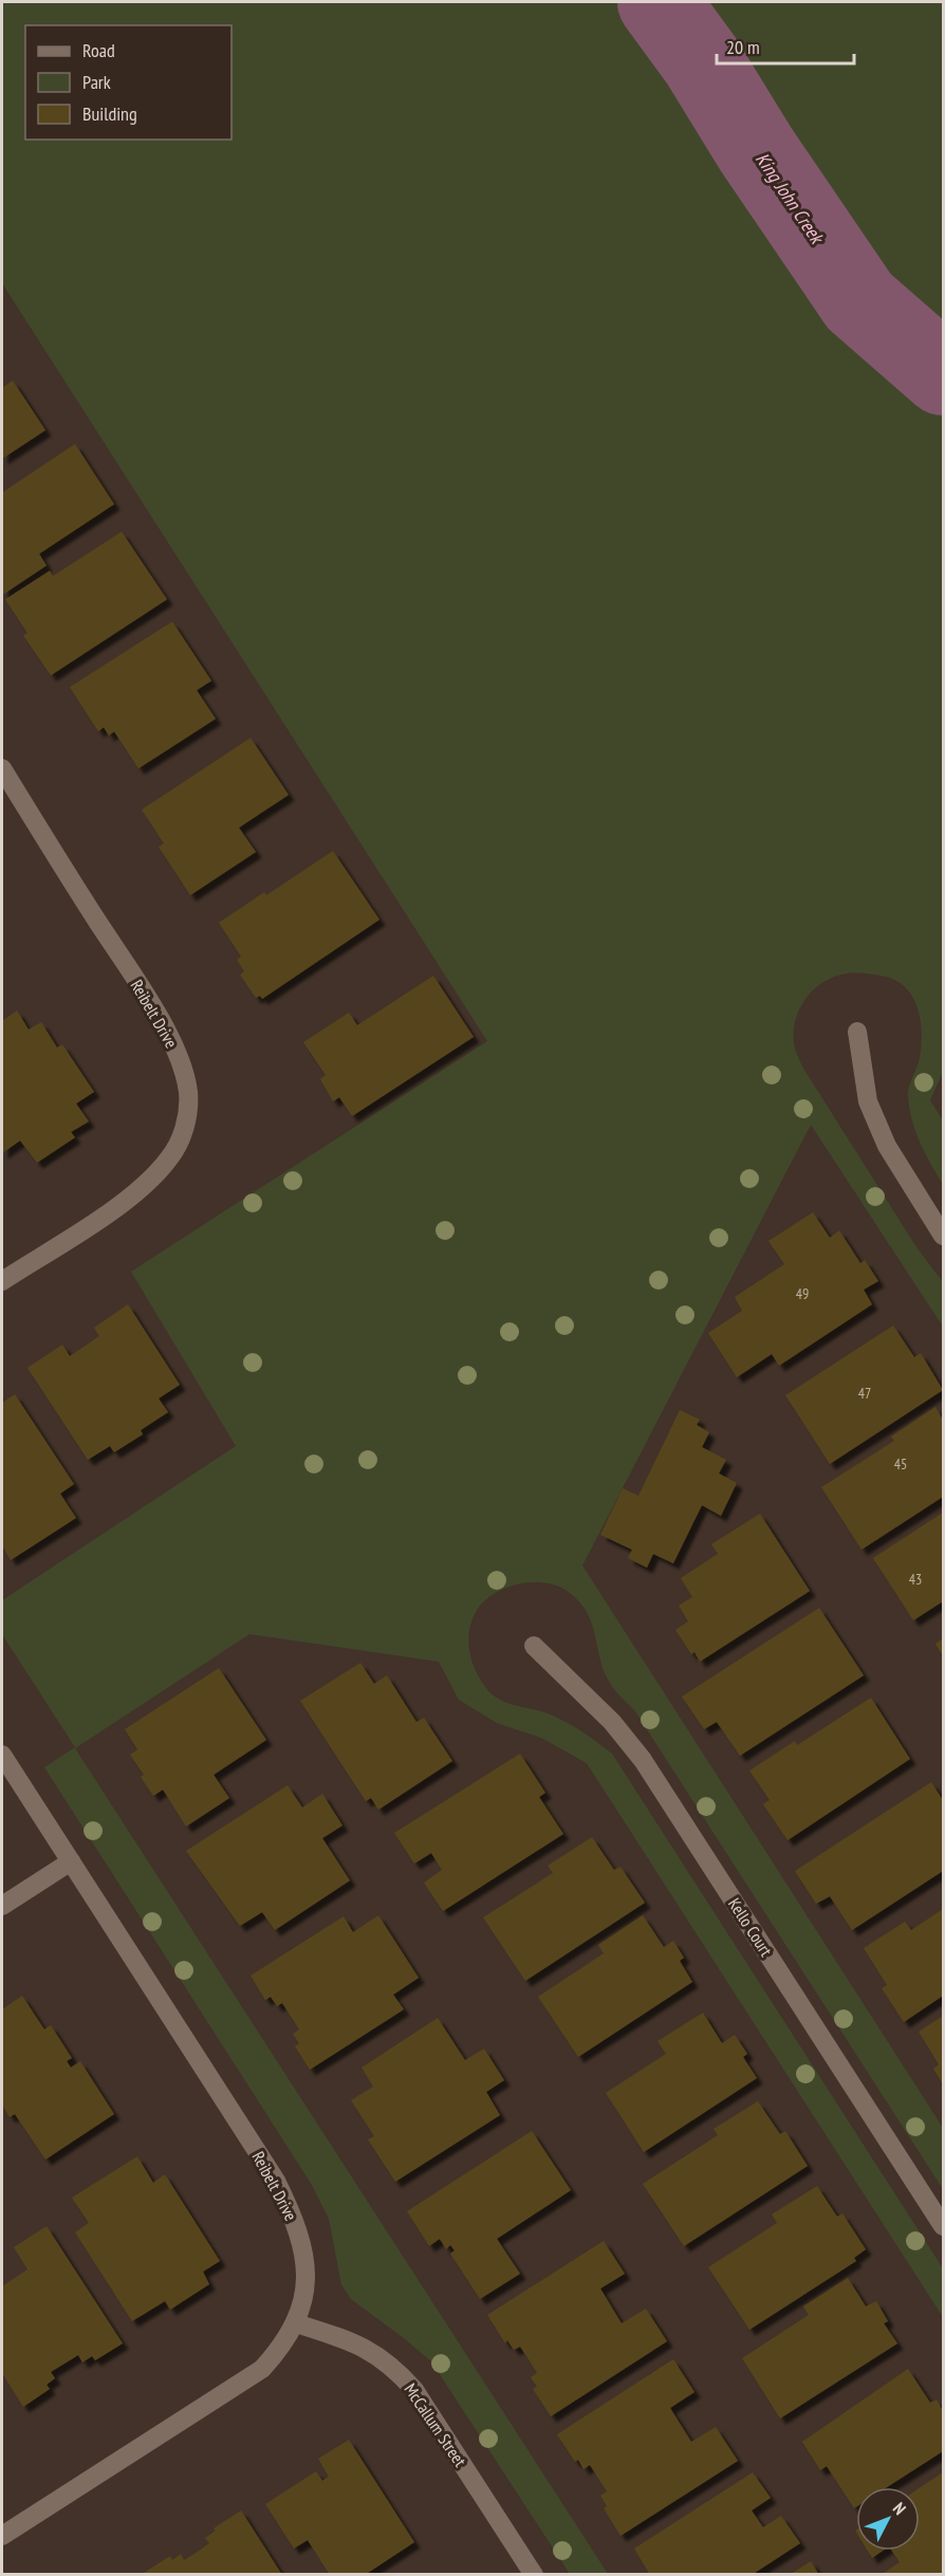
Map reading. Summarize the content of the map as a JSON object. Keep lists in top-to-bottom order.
{
  "streets": {
    "street": ["Reibelt Drive", "Kello Court", "McCallum Street"]
  },
  "crossings": [
    ["Reibelt Drive", "McCallum Street"]
  ],
  "water": ["King John Creek"],
  "house_numbers": [
    "49",
    "47",
    "45",
    "43"
  ],
  "legend": ["Road", "Park", "Building"],
  "scale_bar": "20 m",
  "north": "top right"
}
